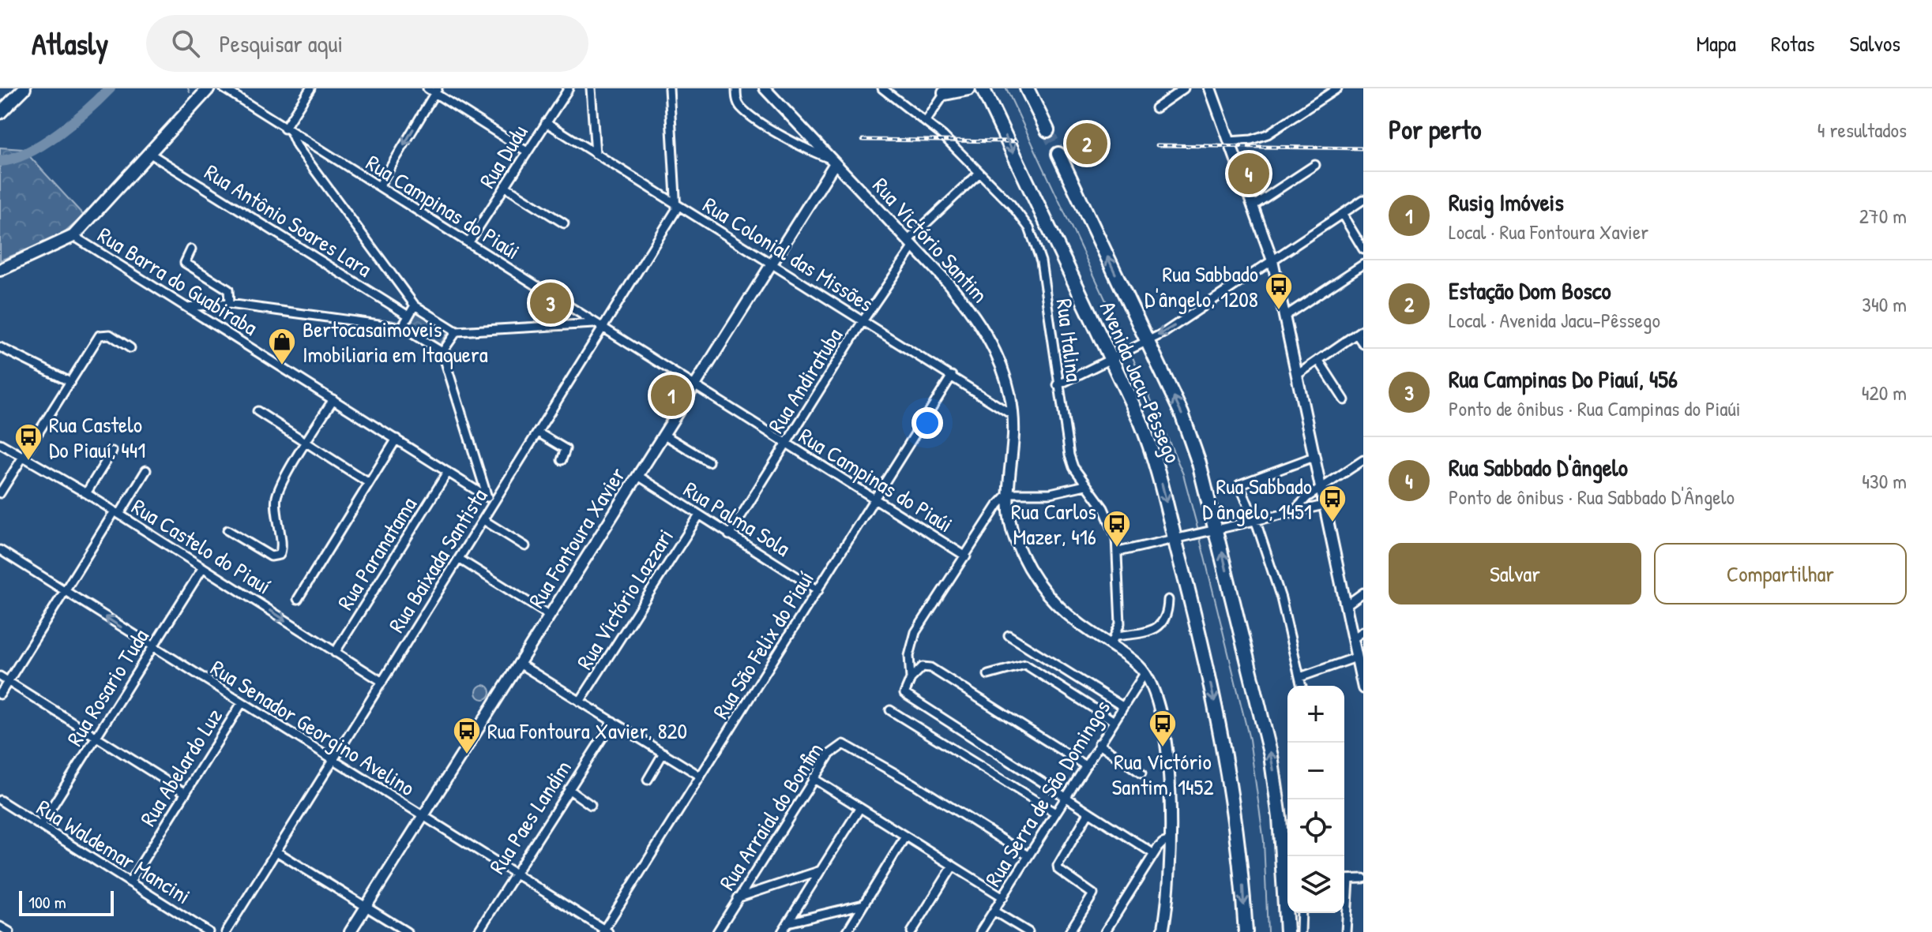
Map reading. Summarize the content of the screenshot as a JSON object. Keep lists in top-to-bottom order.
{
  "streets": {
    "highway": ["Avenida Jacu-Pêssego"],
    "street": [
      "Rua Dudu",
      "Rua Campinas do Piaúi",
      "Rua Antônio Soares Lara",
      "Rua Victório Santim",
      "Rua Colonial das Missões",
      "Rua Barra do Guabiraba",
      "Rua Italina",
      "Rua Andiratuba",
      "Rua Palma Sola",
      "Rua Fontoura Xavier",
      "Rua Castelo do Piauí",
      "Rua Paranatama",
      "Rua Baixada Santista",
      "Rua Victório Lazzari",
      "Rua São Felix do Piauí",
      "Rua Rosario Tuda",
      "Rua Senador Georgino Avelino",
      "Rua Abelardo Luz",
      "Rua Serra de São Domingos",
      "Rua Arraial do Bonfim",
      "Rua Paes Landim",
      "Rua Waldemar Mancini"
    ]
  },
  "crossings": [
    ["Rua Dudu", "Rua Campinas do Piaúi"],
    ["Rua Dudu", "Rua Colonial das Missões"],
    ["Rua Campinas do Piaúi", "Rua Andiratuba"],
    ["Rua Campinas do Piaúi", "Rua Fontoura Xavier"],
    ["Rua Campinas do Piaúi", "Rua Baixada Santista"],
    ["Rua Campinas do Piaúi", "Rua São Felix do Piauí"],
    ["Rua Victório Santim", "Rua Colonial das Missões"],
    ["Rua Victório Santim", "Rua Italina"],
    ["Rua Victório Santim", "Rua Andiratuba"],
    ["Rua Victório Santim", "Rua Fontoura Xavier"],
    ["Rua Victório Santim", "Rua Serra de São Domingos"],
    ["Rua Colonial das Missões", "Rua Andiratuba"],
    ["Rua Colonial das Missões", "Rua Fontoura Xavier"],
    ["Rua Colonial das Missões", "Rua Baixada Santista"],
    ["Rua Colonial das Missões", "Rua São Felix do Piauí"],
    ["Rua Barra do Guabiraba", "Rua Paranatama"],
    ["Rua Barra do Guabiraba", "Rua Baixada Santista"],
    ["Rua Italina", "Rua Andiratuba"],
    ["Rua Andiratuba", "Rua Palma Sola"],
    ["Rua Palma Sola", "Rua Fontoura Xavier"],
    ["Rua Palma Sola", "Rua Victório Lazzari"],
    ["Rua Palma Sola", "Rua São Felix do Piauí"],
    ["Rua Fontoura Xavier", "Rua Senador Georgino Avelino"],
    ["Rua Castelo do Piauí", "Rua Paranatama"],
    ["Rua Castelo do Piauí", "Rua Baixada Santista"],
    ["Rua Castelo do Piauí", "Rua Rosario Tuda"],
    ["Rua Baixada Santista", "Rua Senador Georgino Avelino"],
    ["Rua São Felix do Piauí", "Rua Senador Georgino Avelino"],
    ["Rua Rosario Tuda", "Rua Senador Georgino Avelino"],
    ["Rua Rosario Tuda", "Rua Waldemar Mancini"],
    ["Rua Senador Georgino Avelino", "Rua Abelardo Luz"],
    ["Rua Senador Georgino Avelino", "Rua Paes Landim"],
    ["Rua Abelardo Luz", "Rua Waldemar Mancini"],
    ["Rua Serra de São Domingos", "Rua Arraial do Bonfim"]
  ],
  "places": {
    "bus stop": [
      "Rua Sabbado D'ângelo, 1208",
      "Rua Castelo Do Piauí, 441",
      "Rua Sabbado D'ângelo, 1451",
      "Rua Carlos Mazer, 416",
      "Rua Victório Santim, 1452",
      "Rua Fontoura Xavier, 820"
    ],
    "shop": ["Bertocasaimoveis Imobiliaria em Itaquera"]
  },
  "scale_bar": "100 m",
  "page": {
    "header": "Atlasly",
    "search": "Pesquisar aqui",
    "nav": ["Mapa", "Rotas", "Salvos"],
    "heading": ["Por perto", "4 resultados"],
    "pins": [
      "2",
      "4",
      "3",
      "1"
    ],
    "list": [
      {
        "mark": "1",
        "name": "Rusig Imóveis",
        "note": "Local · Rua Fontoura Xavier",
        "value": "270 m"
      },
      {
        "mark": "2",
        "name": "Estação Dom Bosco",
        "note": "Local · Avenida Jacu-Pêssego",
        "value": "340 m"
      },
      {
        "mark": "3",
        "name": "Rua Campinas Do Piauí, 456",
        "note": "Ponto de ônibus · Rua Campinas do Piaúi",
        "value": "420 m"
      },
      {
        "mark": "4",
        "name": "Rua Sabbado D'ângelo",
        "note": "Ponto de ônibus · Rua Sabbado D'Ângelo",
        "value": "430 m"
      }
    ],
    "buttons": ["Salvar", "Compartilhar"],
    "map_buttons": ["+", "−"],
    "scale": "100 m"
  }
}
